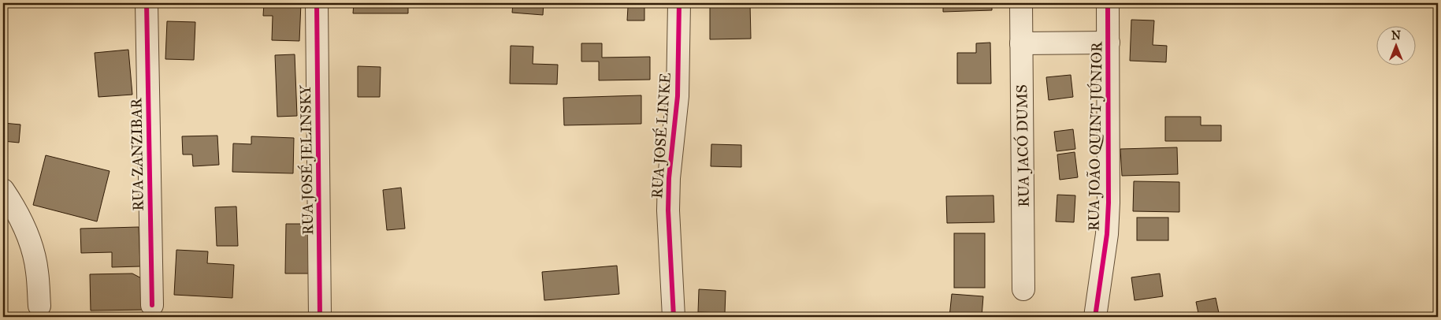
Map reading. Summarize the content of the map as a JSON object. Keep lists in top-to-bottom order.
{
  "streets": {
    "street": [
      "RUA JOSÉ LINKE",
      "RUA JOÃO QUINT JÚNIOR",
      "RUA JACÓ DUMS",
      "RUA ZANZIBAR",
      "RUA JOSÉ JELINSKY"
    ]
  },
  "north": "top"
}
